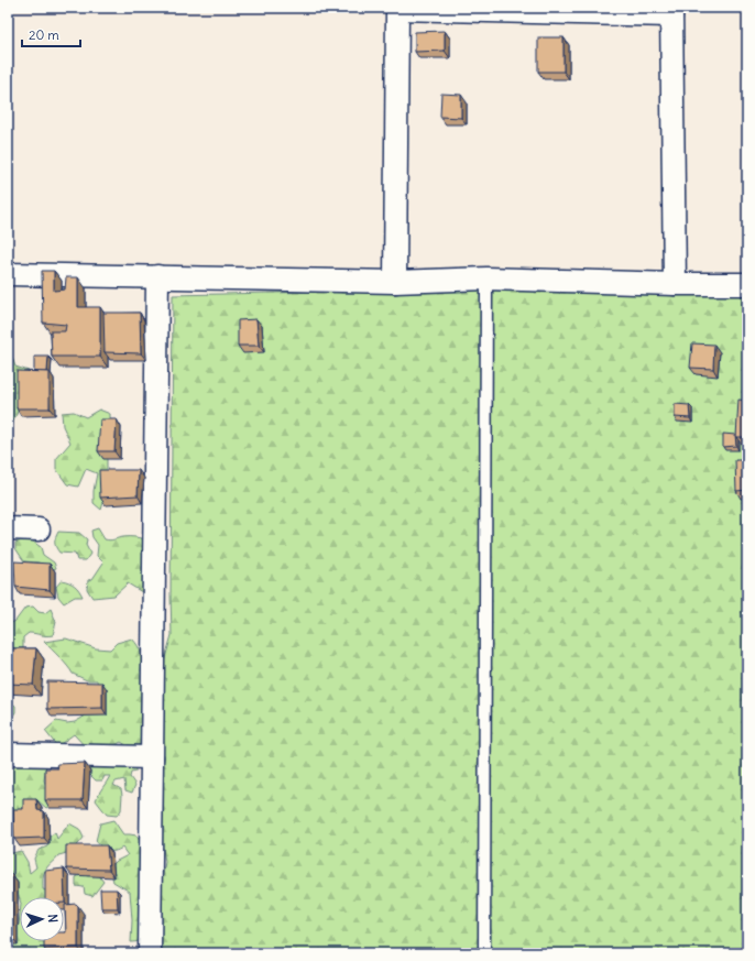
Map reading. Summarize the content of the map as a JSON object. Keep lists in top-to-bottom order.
{
  "scale_bar": "20 m",
  "north": "right"
}
